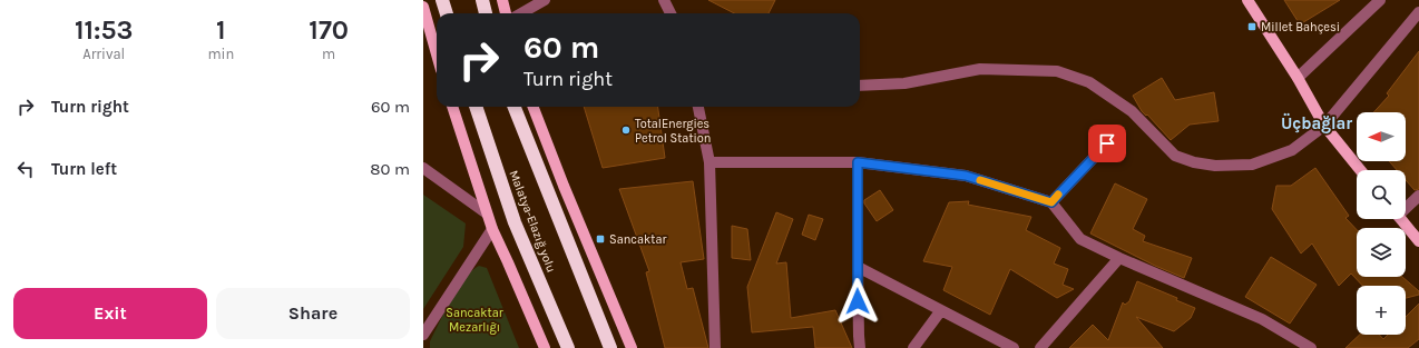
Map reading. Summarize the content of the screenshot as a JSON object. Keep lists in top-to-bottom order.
{
  "streets": {
    "highway": ["Malatya-Elazığ yolu"]
  },
  "districts": ["Üçbağlar"],
  "parks": ["Sancaktar Mezarlığı"],
  "places": {
    "transit": ["Millet Bahçesi", "Sancaktar"],
    "other": ["TotalEnergies Petrol Station"]
  },
  "north": "left",
  "page": {
    "eta": [
      "11:53",
      "Arrival",
      "1",
      "min",
      "170",
      "m"
    ],
    "turn": ["60 m", "Turn right"],
    "list": [
      {
        "name": "Turn right",
        "value": "60 m"
      },
      {
        "name": "Turn left",
        "value": "80 m"
      }
    ],
    "map_buttons": "+",
    "buttons": ["Exit", "Share"]
  }
}
